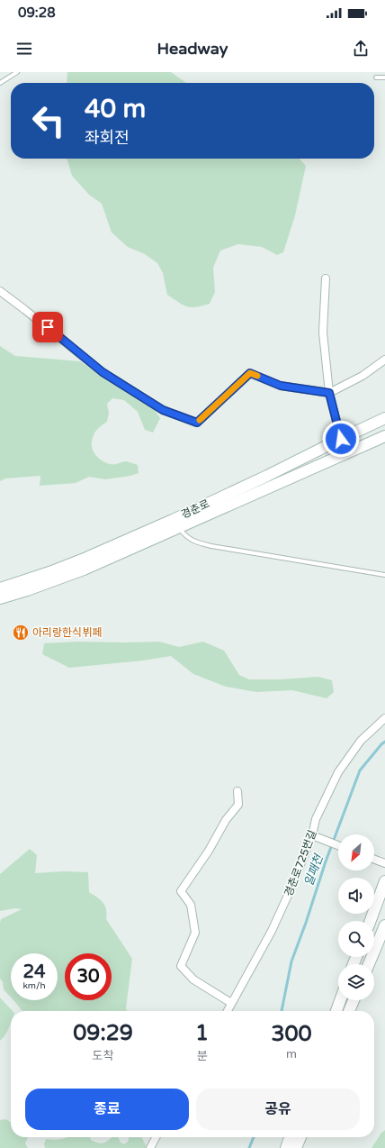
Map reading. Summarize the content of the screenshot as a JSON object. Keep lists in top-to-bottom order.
{
  "streets": {
    "street": ["경춘로", "경춘로725번길"]
  },
  "water": ["일패천"],
  "places": {
    "restaurant": ["아리랑한식뷔페"]
  },
  "north": "bottom left",
  "page": {
    "status": "09:28",
    "header": "Headway",
    "turn": ["40 m", "좌회전"],
    "speed": "24 km/h",
    "limit": "30",
    "eta": [
      "09:29",
      "도착",
      "1",
      "분",
      "300",
      "m"
    ],
    "buttons": ["종료", "공유"]
  }
}
